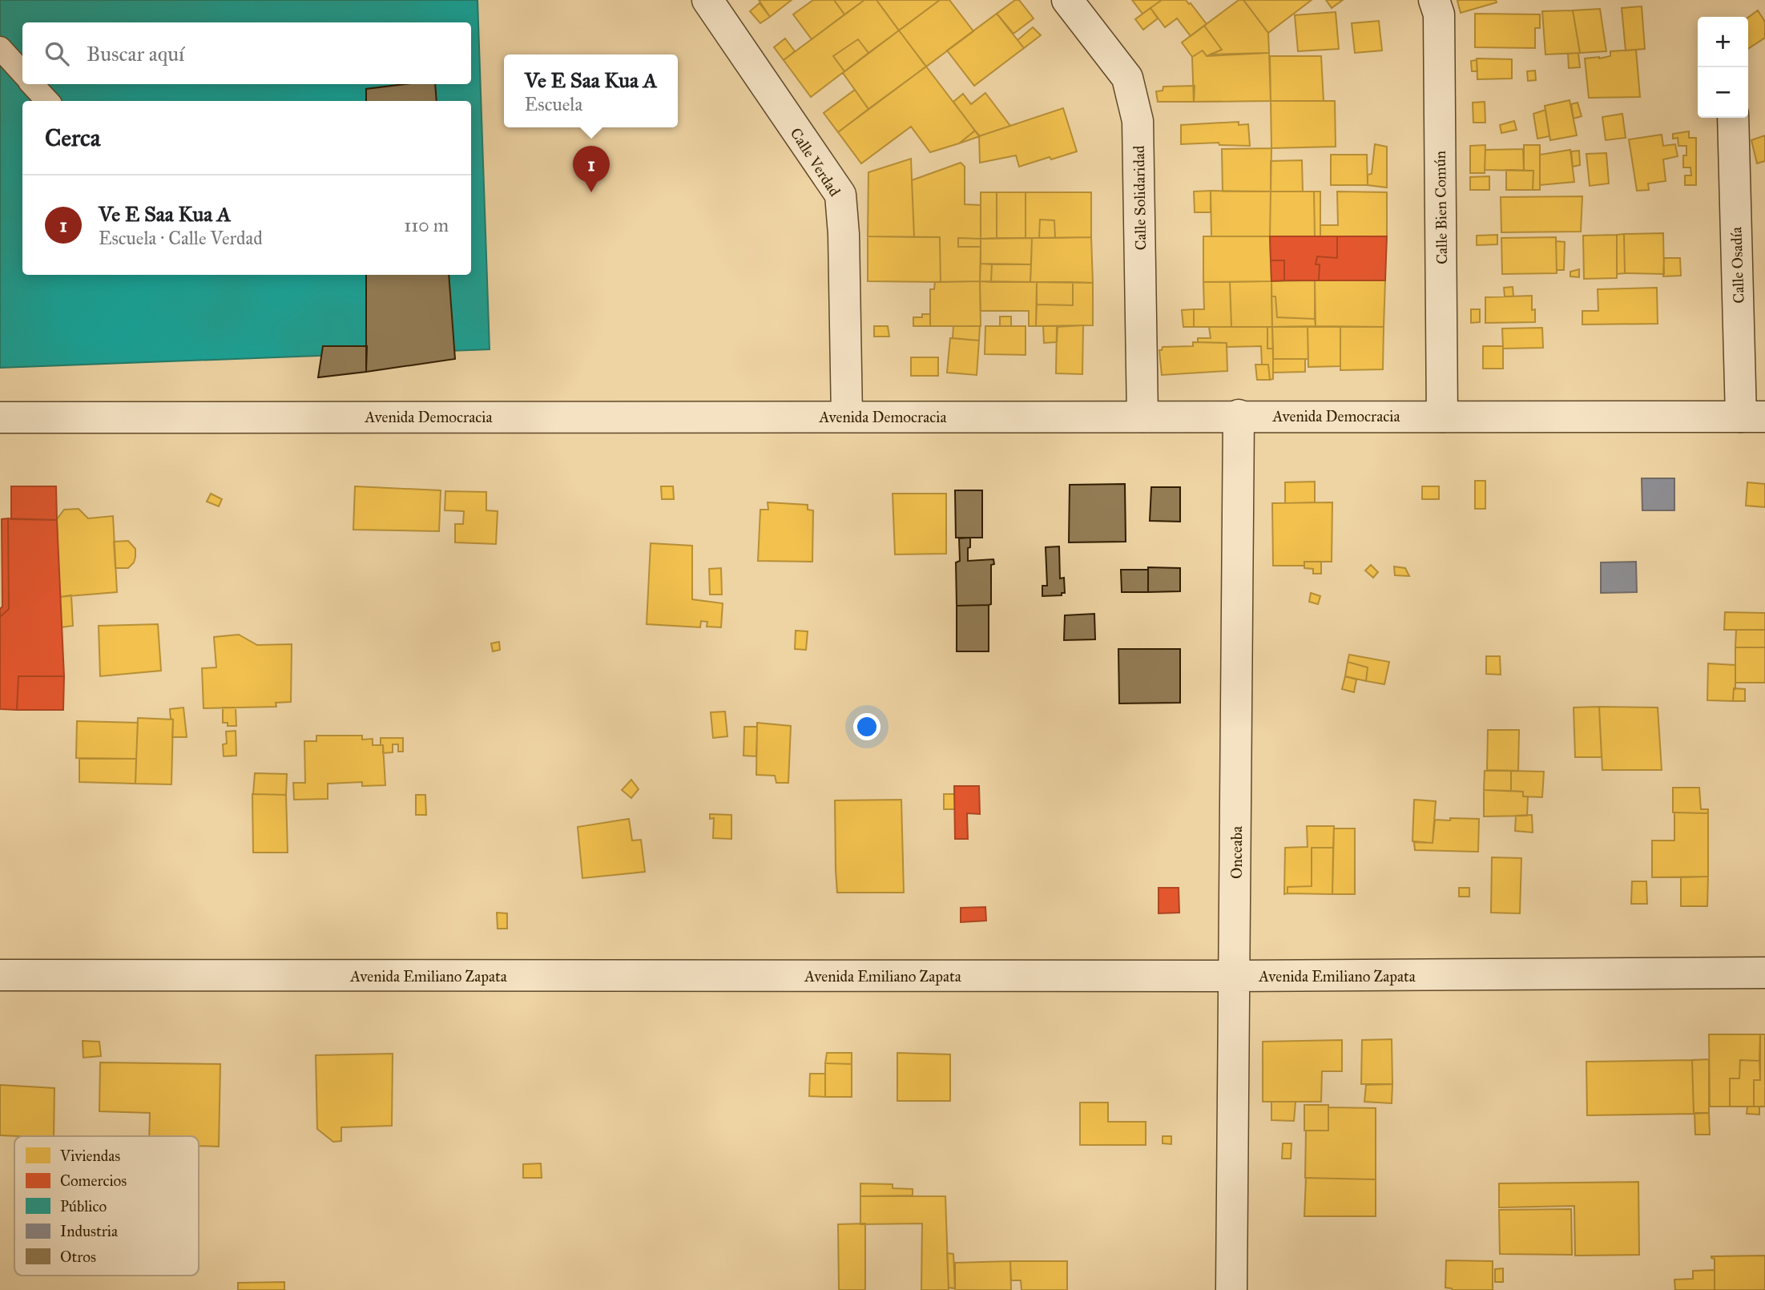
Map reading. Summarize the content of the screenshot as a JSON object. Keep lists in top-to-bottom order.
{
  "streets": {
    "street": [
      "Calle Verdad",
      "Calle Solidaridad",
      "Calle Bien Común",
      "Calle Osadía",
      "Avenida Democracia",
      "Onceaba",
      "Avenida Emiliano Zapata"
    ]
  },
  "crossings": [
    ["Calle Verdad", "Avenida Democracia"],
    ["Calle Solidaridad", "Avenida Democracia"],
    ["Calle Bien Común", "Avenida Democracia"],
    ["Calle Osadía", "Avenida Democracia"],
    ["Avenida Democracia", "Onceaba"],
    ["Onceaba", "Avenida Emiliano Zapata"]
  ],
  "legend": [
    "Viviendas",
    "Comercios",
    "Público",
    "Industria",
    "Otros"
  ],
  "page": {
    "map_buttons": ["+", "−"],
    "search": "Buscar aquí",
    "popup": ["Ve E Saa Kua A", "Escuela"],
    "heading": "Cerca",
    "pins": "1",
    "list": [
      {
        "mark": "1",
        "name": "Ve E Saa Kua A",
        "note": "Escuela · Calle Verdad",
        "value": "110 m"
      }
    ]
  }
}
